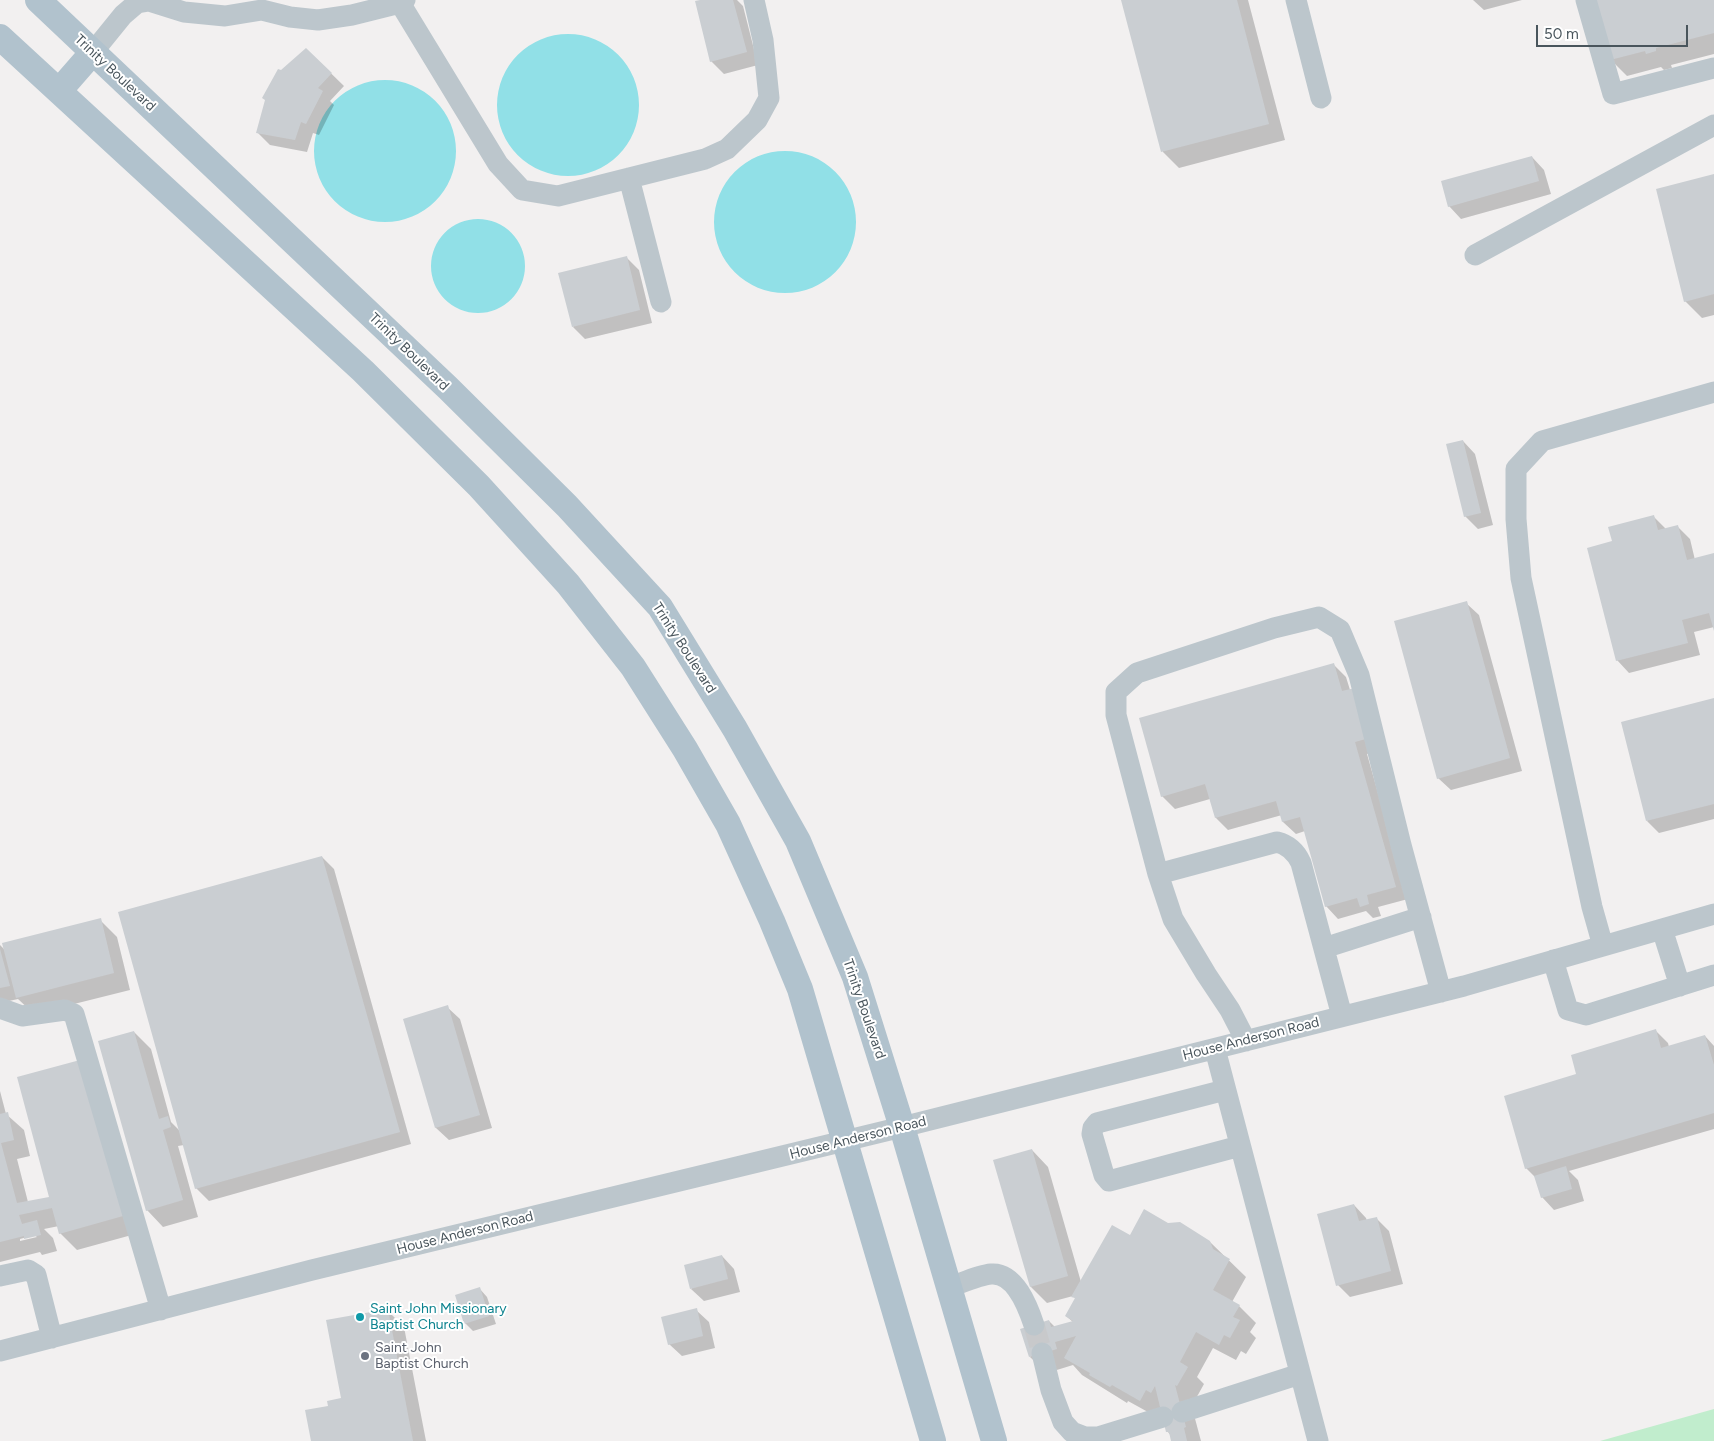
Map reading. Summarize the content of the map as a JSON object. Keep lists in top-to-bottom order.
{
  "streets": {
    "main road": ["Trinity Boulevard"],
    "street": ["House Anderson Road"]
  },
  "crossings": [
    ["Trinity Boulevard", "House Anderson Road"]
  ],
  "places": ["Saint John Missionary Baptist Church", "Saint John Baptist Church"],
  "scale_bar": "50 m"
}
